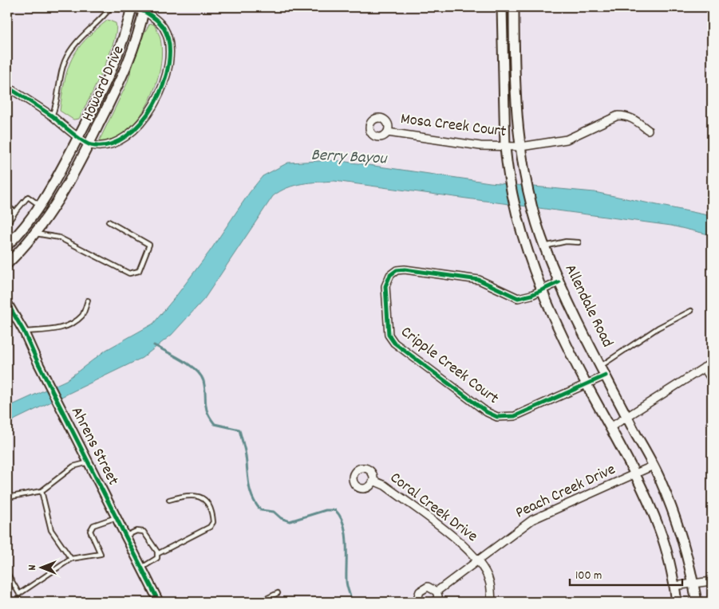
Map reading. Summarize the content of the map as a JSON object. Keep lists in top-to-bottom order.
{
  "streets": {
    "main road": ["Howard Drive", "Allendale Road"],
    "street": [
      "Mosa Creek Court",
      "Cripple Creek Court",
      "Ahrens Street",
      "Peach Creek Drive",
      "Coral Creek Drive"
    ]
  },
  "crossings": [
    ["Mosa Creek Court", "Allendale Road"],
    ["Allendale Road", "Cripple Creek Court"],
    ["Allendale Road", "Peach Creek Drive"],
    ["Peach Creek Drive", "Coral Creek Drive"]
  ],
  "water": ["Berry Bayou"],
  "scale_bar": "100 m",
  "north": "left"
}
